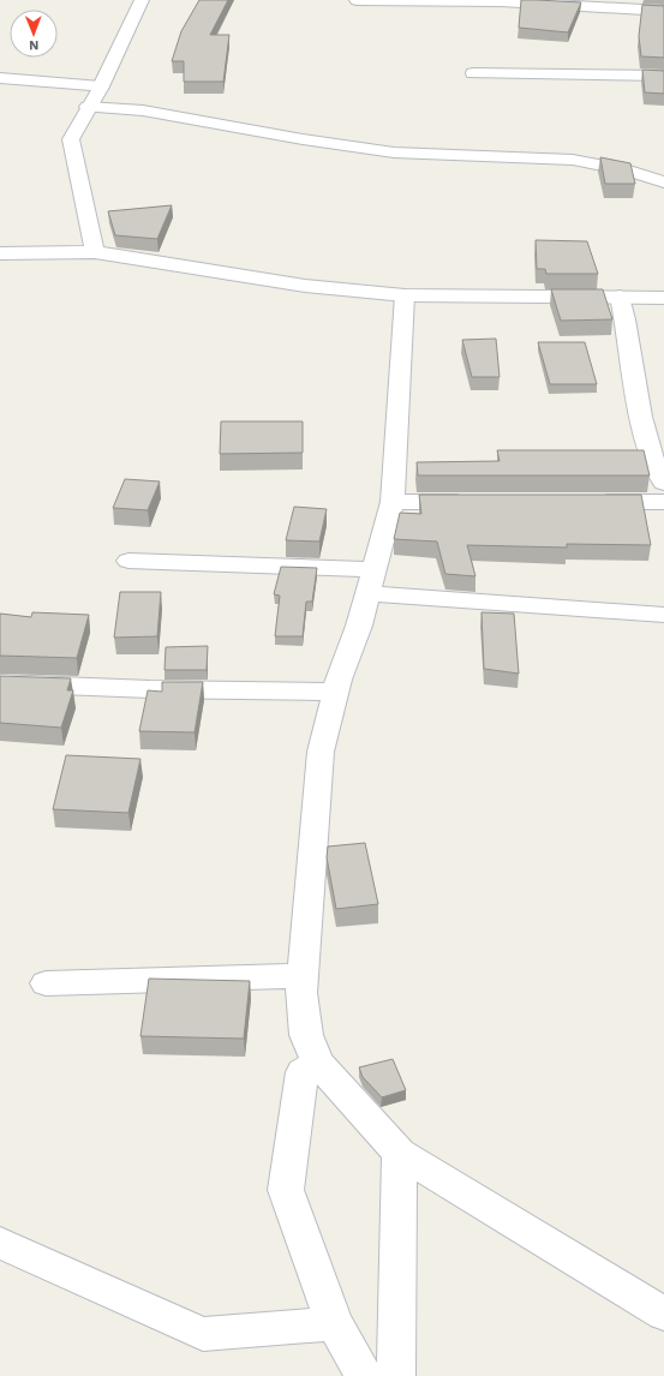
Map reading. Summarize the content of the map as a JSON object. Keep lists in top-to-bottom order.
{
  "north": "bottom"
}
